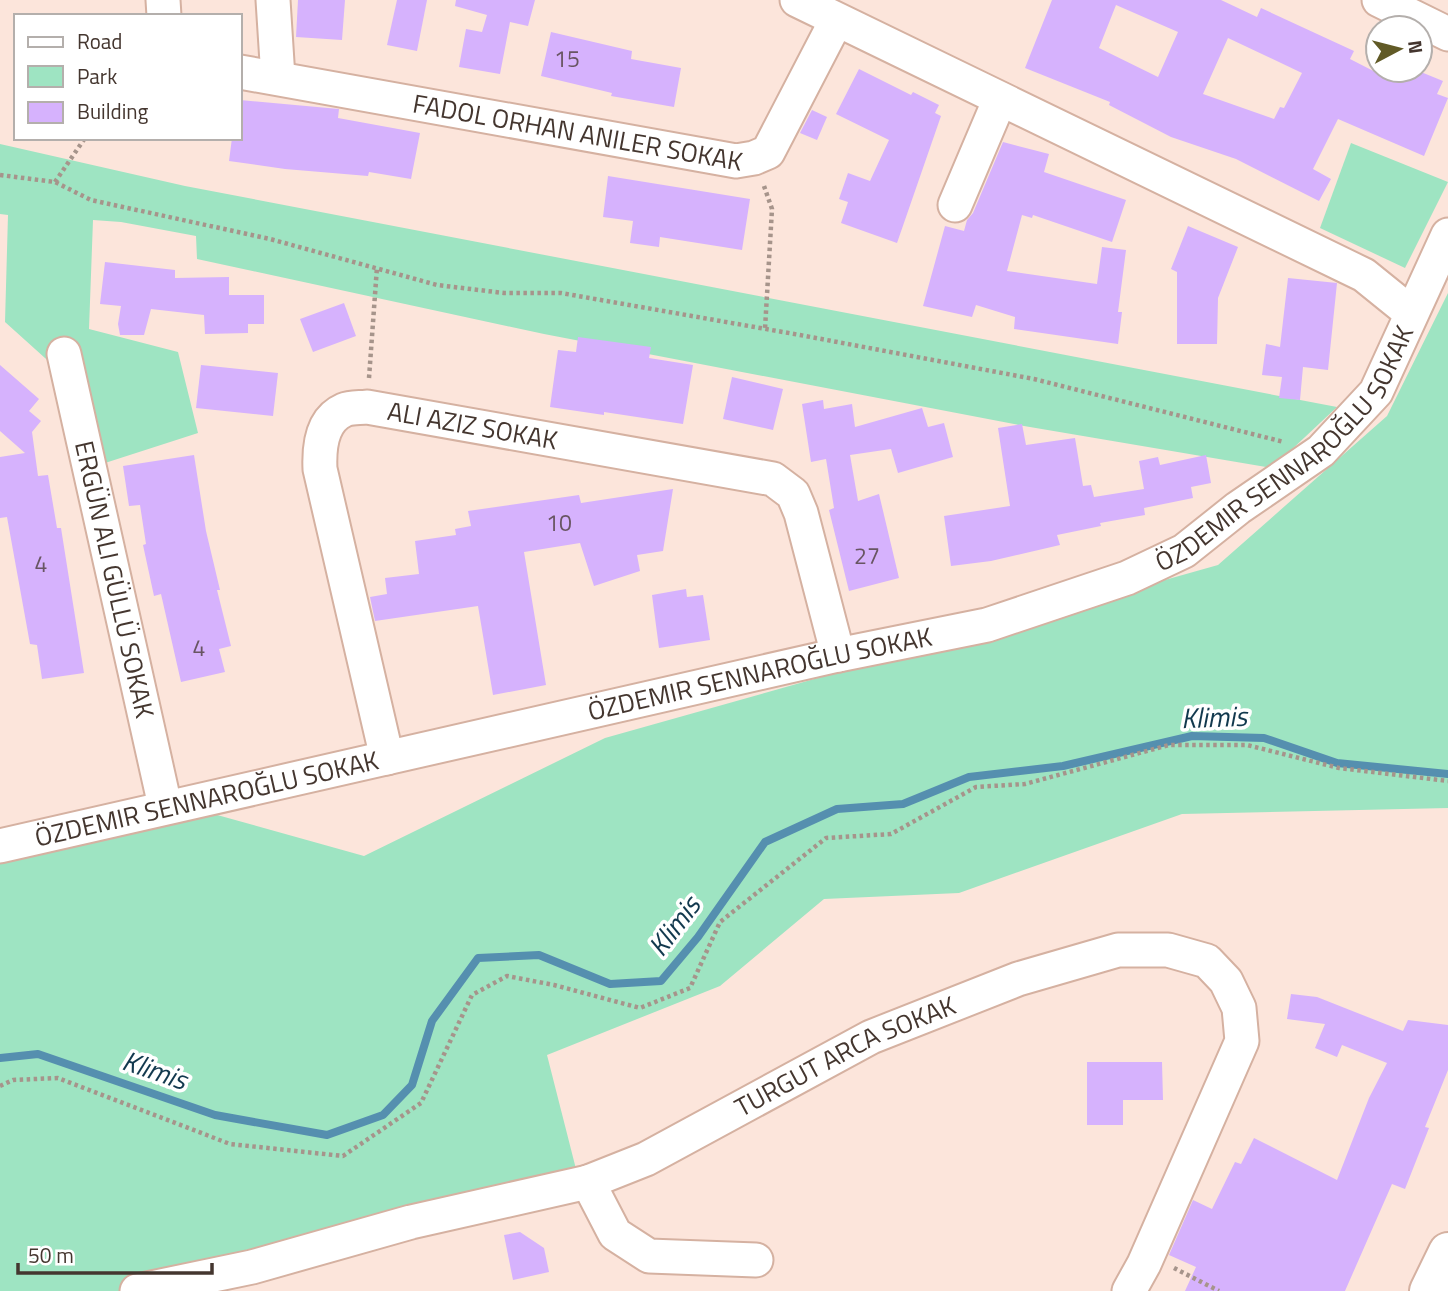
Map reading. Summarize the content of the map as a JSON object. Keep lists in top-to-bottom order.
{
  "streets": {
    "street": [
      "ALI AZIZ SOKAK",
      "ÖZDEMIR SENNAROĞLU SOKAK",
      "ERGÜN ALI GÜLLÜ SOKAK",
      "TURGUT ARCA SOKAK"
    ]
  },
  "crossings": [
    ["ALI AZIZ SOKAK", "ÖZDEMIR SENNAROĞLU SOKAK"],
    ["ÖZDEMIR SENNAROĞLU SOKAK", "ERGÜN ALI GÜLLÜ SOKAK"]
  ],
  "water": ["Klimis"],
  "house_numbers": [
    "15",
    "10",
    "27",
    "4",
    "4"
  ],
  "legend": ["Road", "Park", "Building"],
  "scale_bar": "50 m",
  "north": "right"
}
